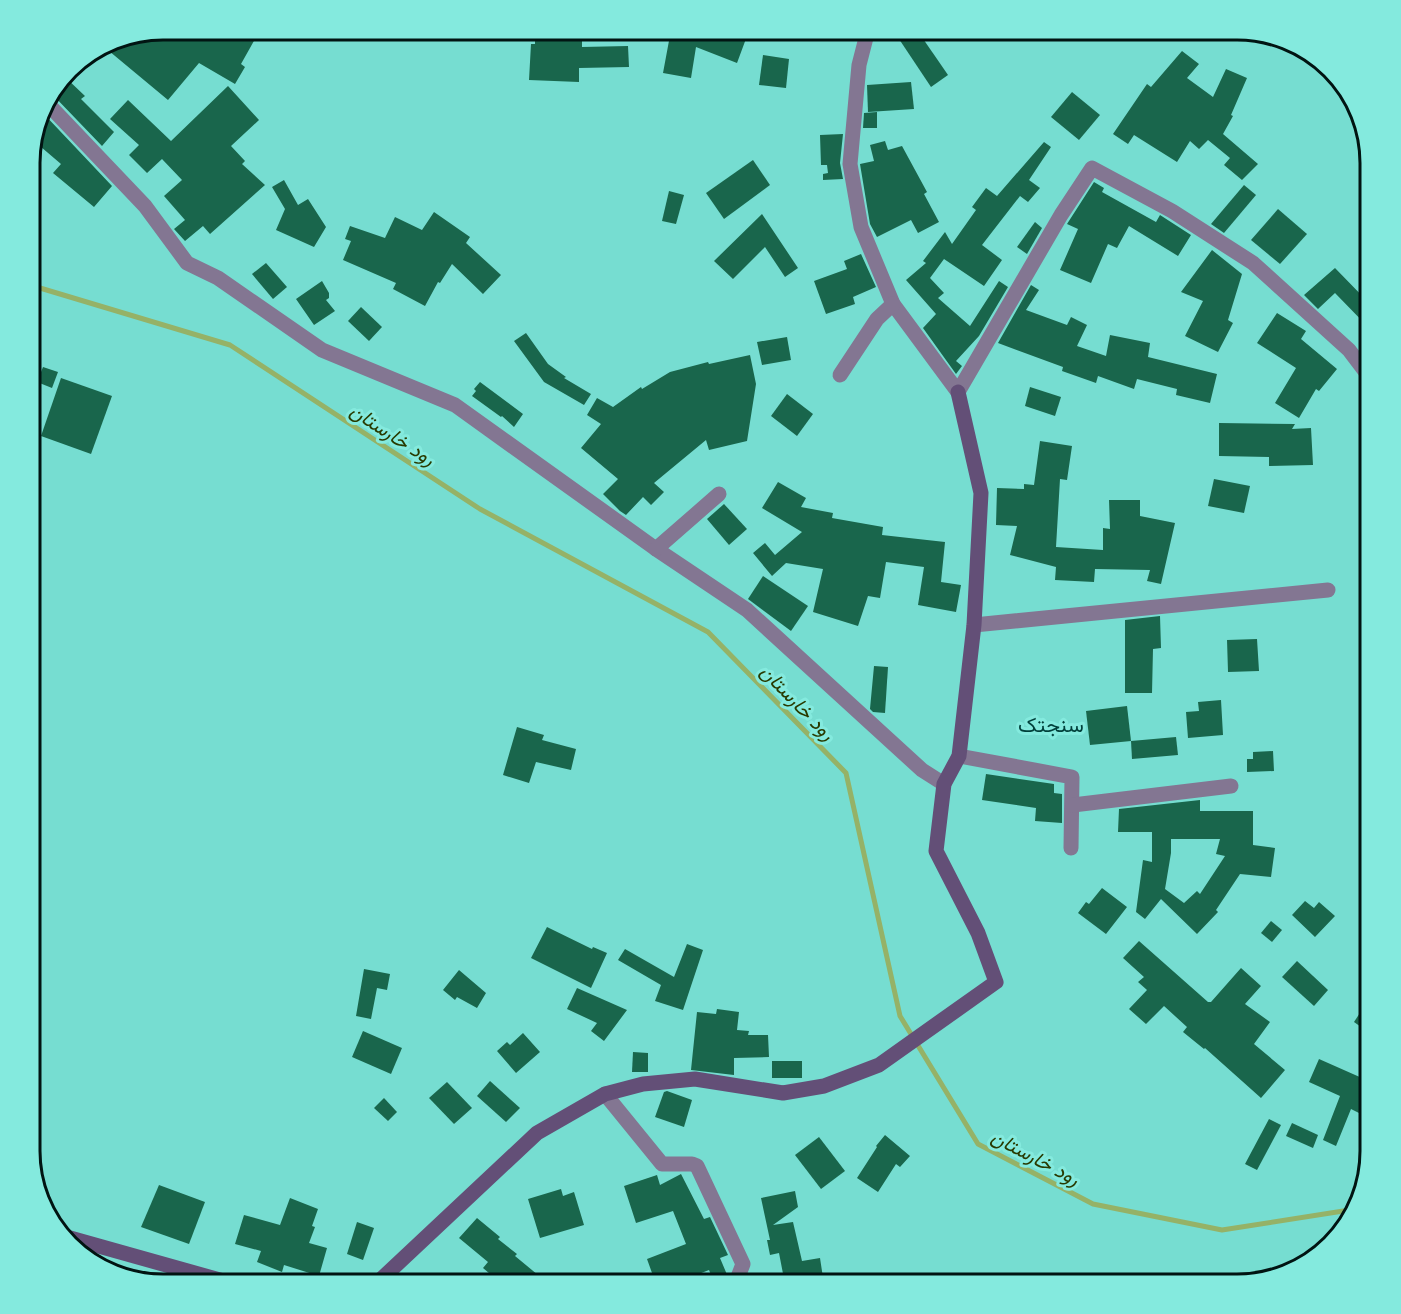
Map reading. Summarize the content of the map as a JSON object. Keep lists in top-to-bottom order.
{
  "districts": ["سنجتک"],
  "water": ["رود خارستان"]
}
